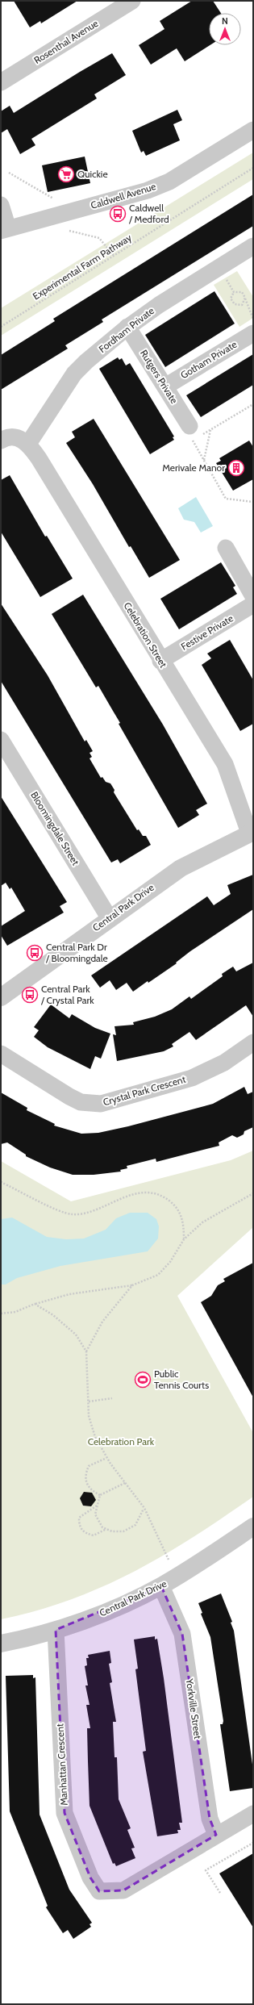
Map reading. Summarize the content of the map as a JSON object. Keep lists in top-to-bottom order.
{
  "streets": {
    "street": [
      "Rosenthal Avenue",
      "Caldwell Avenue",
      "Fordham Private",
      "Gotham Private",
      "Rutgers Private",
      "Festive Private",
      "Celebration Street",
      "Bloomingdale Street",
      "Central Park Drive",
      "Crystal Park Crescent",
      "Yorkville Street",
      "Manhattan Crescent"
    ],
    "path": ["Experimental Farm Pathway"]
  },
  "crossings": [
    ["Fordham Private", "Rutgers Private"],
    ["Fordham Private", "Celebration Street"],
    ["Gotham Private", "Rutgers Private"],
    ["Festive Private", "Celebration Street"],
    ["Celebration Street", "Central Park Drive"],
    ["Bloomingdale Street", "Central Park Drive"],
    ["Central Park Drive", "Yorkville Street"],
    ["Central Park Drive", "Manhattan Crescent"],
    ["Yorkville Street", "Manhattan Crescent"]
  ],
  "parks": ["Celebration Park"],
  "places": {
    "supermarket": ["Quickie"],
    "bus stop": ["Caldwell / Medford", "Central Park Dr / Bloomingdale", "Central Park / Crystal Park"],
    "building": ["Merivale Manor"],
    "sports": ["Public Tennis Courts"]
  },
  "north": "top"
}
